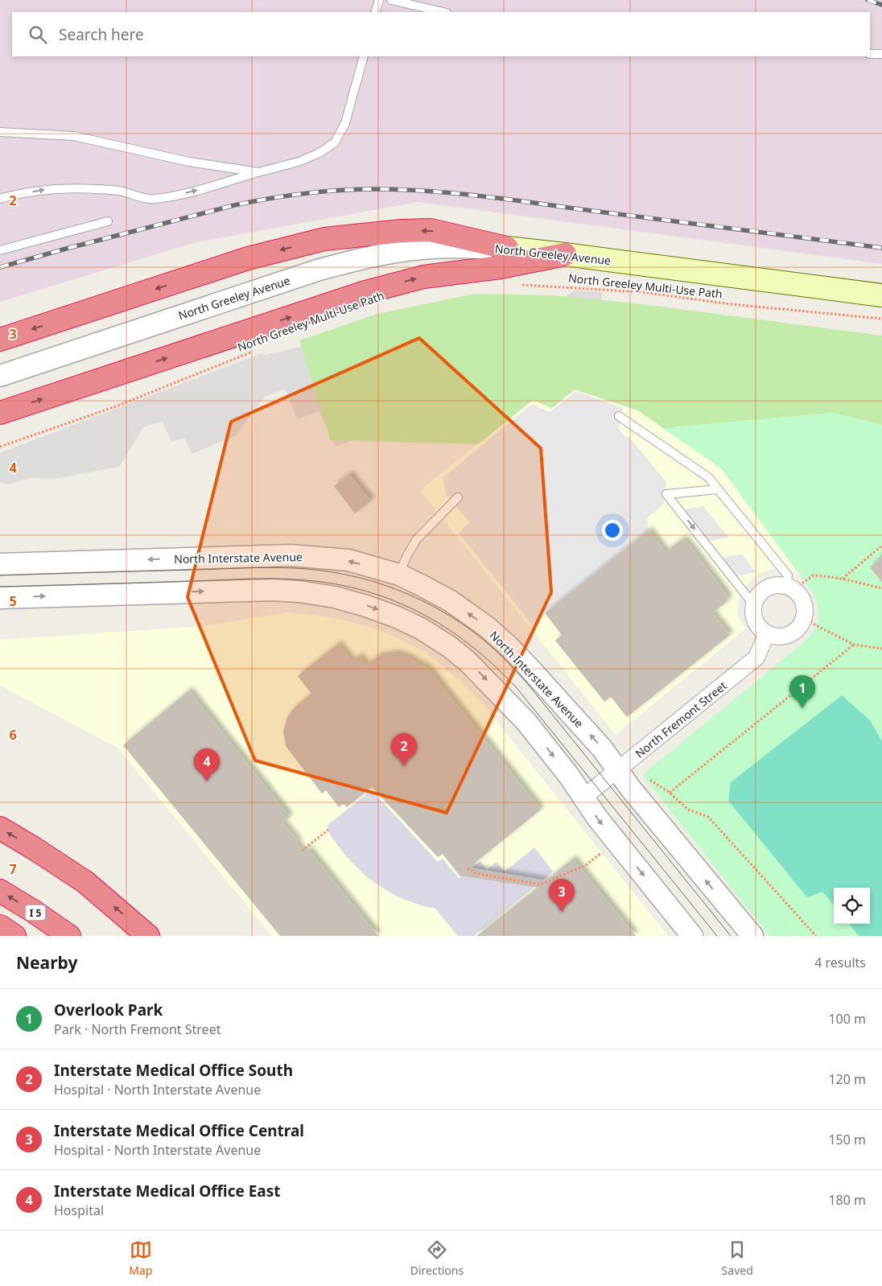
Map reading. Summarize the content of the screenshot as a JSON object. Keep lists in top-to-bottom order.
{
  "streets": {
    "highway": ["I 5"],
    "main road": ["North Greeley Avenue"],
    "street": ["North Interstate Avenue", "North Fremont Street"],
    "path": ["North Greeley Multi-Use Path"]
  },
  "crossings": [
    ["North Interstate Avenue", "North Fremont Street"]
  ],
  "page": {
    "search": "Search here",
    "pins": [
      "1",
      "2",
      "4",
      "3"
    ],
    "heading": ["Nearby", "4 results"],
    "list": [
      {
        "mark": "1",
        "name": "Overlook Park",
        "note": "Park · North Fremont Street",
        "value": "100 m"
      },
      {
        "mark": "2",
        "name": "Interstate Medical Office South",
        "note": "Hospital · North Interstate Avenue",
        "value": "120 m"
      },
      {
        "mark": "3",
        "name": "Interstate Medical Office Central",
        "note": "Hospital · North Interstate Avenue",
        "value": "150 m"
      },
      {
        "mark": "4",
        "name": "Interstate Medical Office East",
        "note": "Hospital",
        "value": "180 m"
      }
    ],
    "nav": ["Map", "Directions", "Saved"]
  },
  "grid": {
    "rows": [
      "2",
      "3",
      "4",
      "5",
      "6",
      "7"
    ]
  }
}
